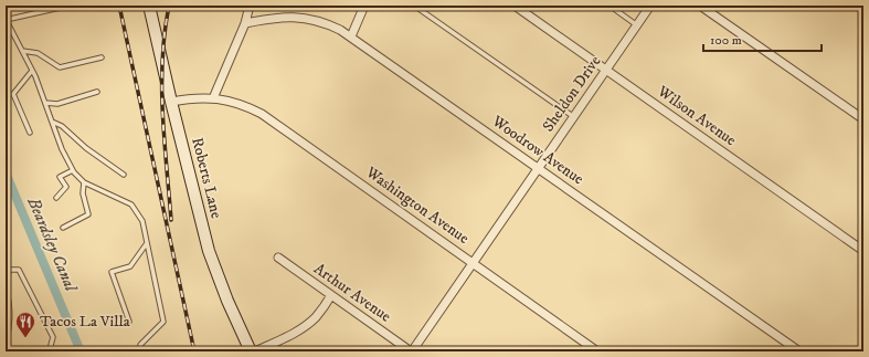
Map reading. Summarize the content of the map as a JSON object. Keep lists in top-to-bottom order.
{
  "streets": {
    "street": [
      "Sheldon Drive",
      "Wilson Avenue",
      "Woodrow Avenue",
      "Roberts Lane",
      "Washington Avenue",
      "Arthur Avenue"
    ]
  },
  "crossings": [
    ["Sheldon Drive", "Wilson Avenue"],
    ["Sheldon Drive", "Woodrow Avenue"],
    ["Sheldon Drive", "Washington Avenue"],
    ["Sheldon Drive", "Arthur Avenue"],
    ["Roberts Lane", "Washington Avenue"]
  ],
  "water": ["Beardsley Canal"],
  "places": {
    "restaurant": ["Tacos La Villa"]
  },
  "scale_bar": "100 m"
}
